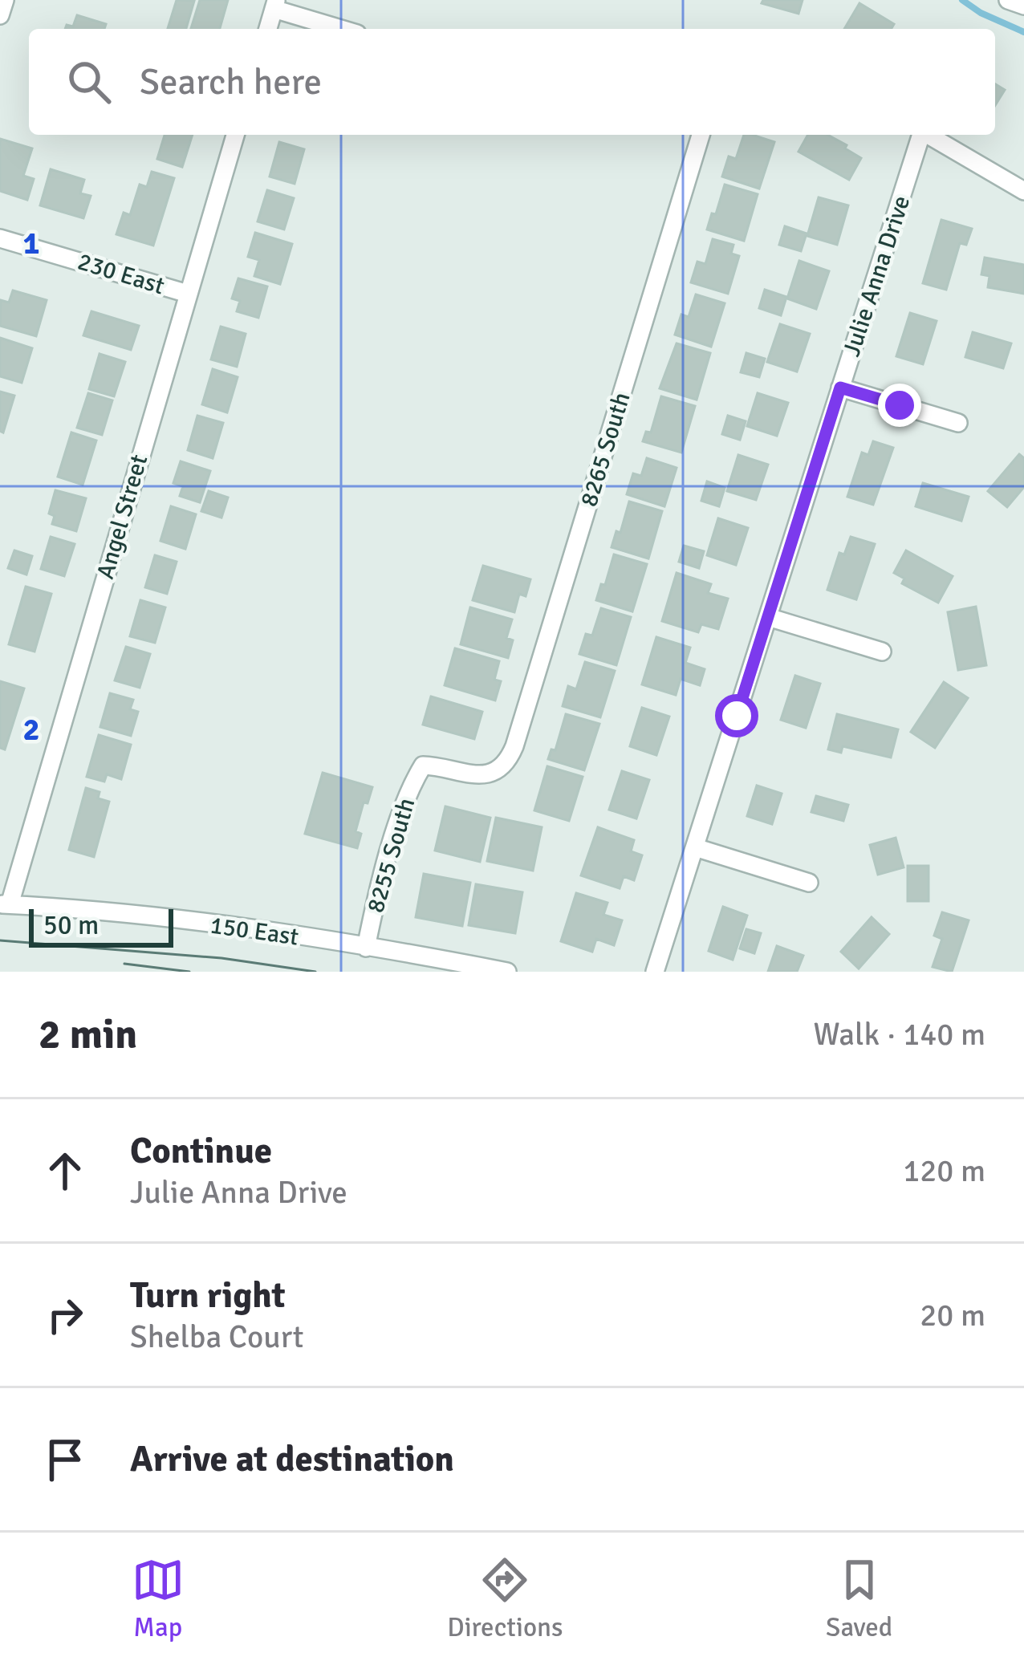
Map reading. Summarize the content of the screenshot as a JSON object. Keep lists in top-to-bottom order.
{
  "streets": {
    "street": [
      "230 East",
      "Julie Anna Drive",
      "8265 South",
      "Angel Street",
      "8255 South",
      "150 East"
    ]
  },
  "crossings": [
    ["230 East", "Angel Street"],
    ["8265 South", "8255 South"],
    ["Angel Street", "150 East"],
    ["8255 South", "150 East"]
  ],
  "scale_bar": "50 m",
  "page": {
    "search": "Search here",
    "scale": "50 m",
    "heading": ["2 min", "Walk · 140 m"],
    "list": [
      ["Continue", "Julie Anna Drive", "120 m"],
      ["Turn right", "Shelba Court", "20 m"],
      "Arrive at destination"
    ],
    "nav": ["Map", "Directions", "Saved"]
  },
  "grid": {
    "rows": ["1", "2"]
  }
}
